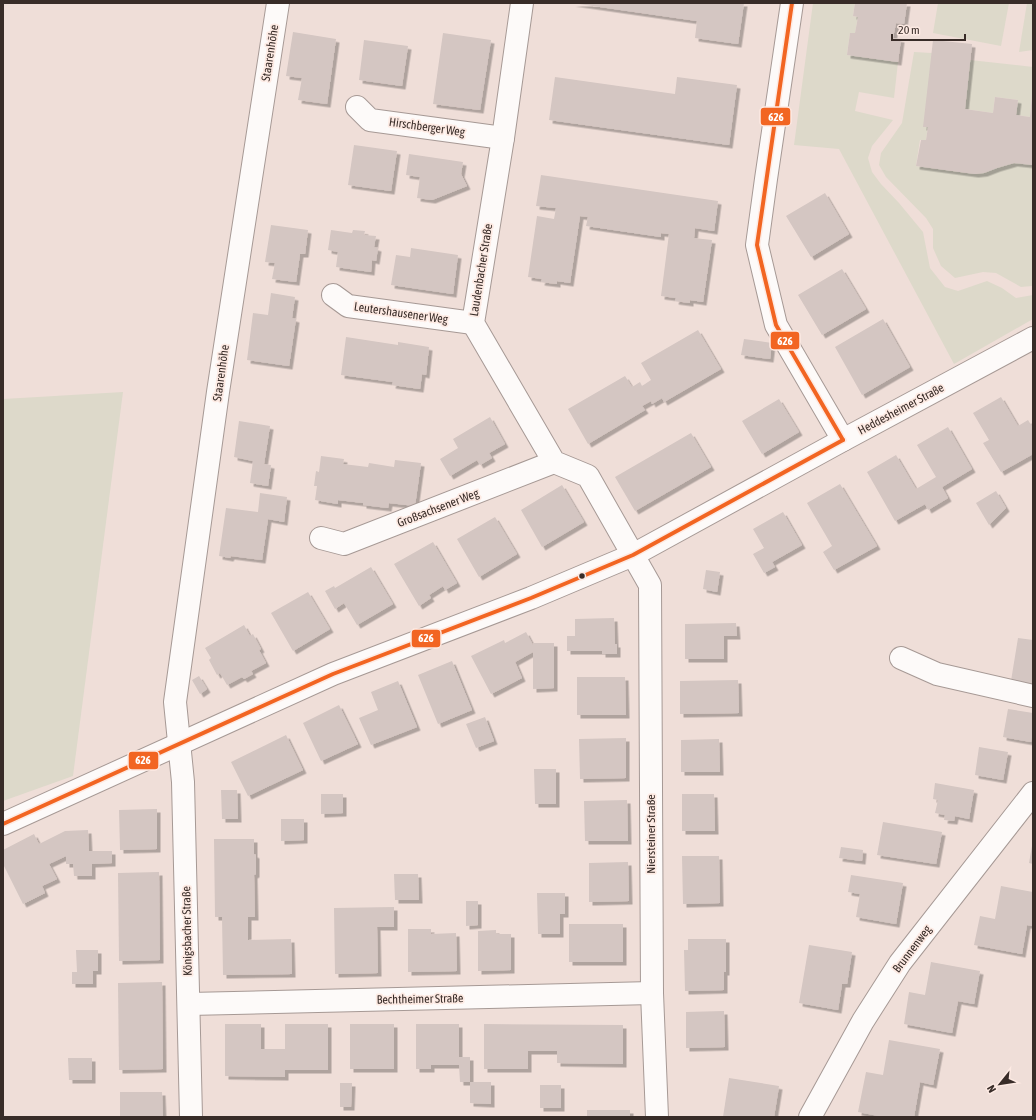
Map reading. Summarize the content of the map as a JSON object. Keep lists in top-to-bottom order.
{
  "streets": {
    "street": [
      "Staarenhöhe",
      "Hirschberger Weg",
      "Laudenbacher Straße",
      "Leutershausener Weg",
      "Heddesheimer Straße",
      "Großsachsener Weg",
      "Niersteiner Straße",
      "Königsbacher Straße",
      "Brunnenweg",
      "Bechtheimer Straße"
    ]
  },
  "crossings": [
    ["Staarenhöhe", "Heddesheimer Straße"],
    ["Staarenhöhe", "Königsbacher Straße"],
    ["Hirschberger Weg", "Laudenbacher Straße"],
    ["Laudenbacher Straße", "Leutershausener Weg"],
    ["Laudenbacher Straße", "Großsachsener Weg"],
    ["Heddesheimer Straße", "Niersteiner Straße"],
    ["Heddesheimer Straße", "Königsbacher Straße"],
    ["Niersteiner Straße", "Bechtheimer Straße"],
    ["Königsbacher Straße", "Bechtheimer Straße"]
  ],
  "lines": ["transit line 626"],
  "scale_bar": "20 m",
  "north": "bottom left"
}
